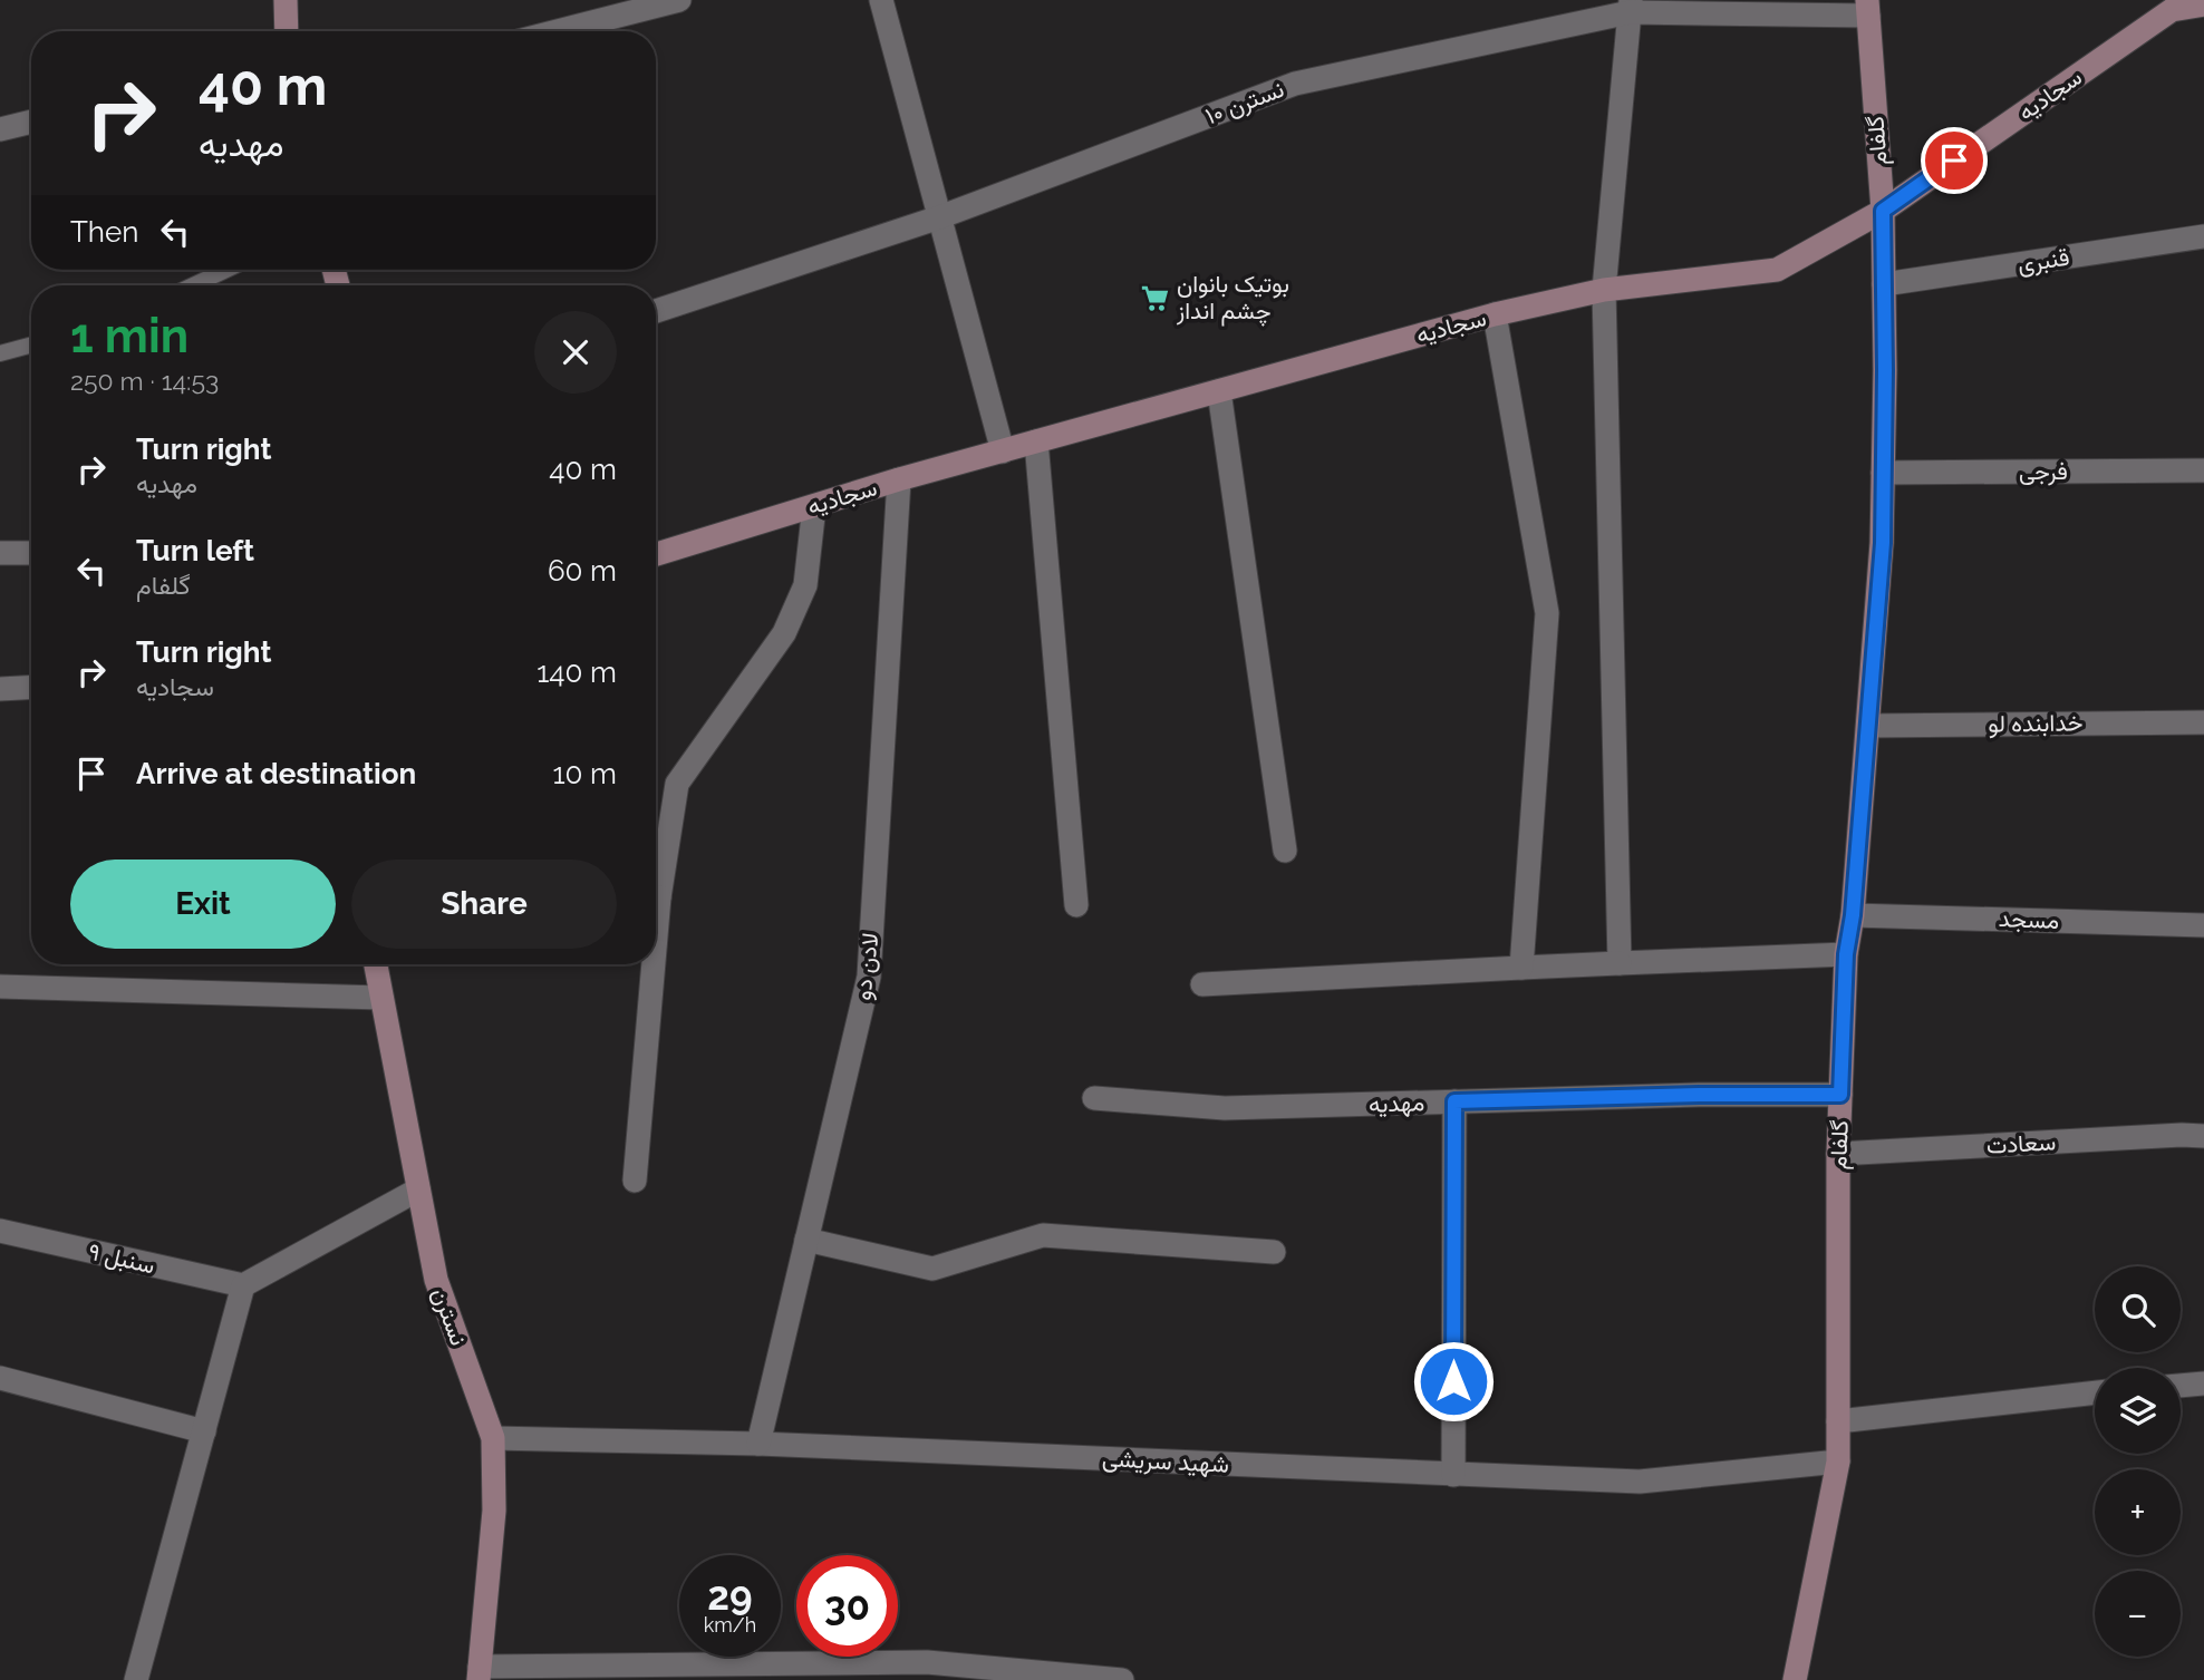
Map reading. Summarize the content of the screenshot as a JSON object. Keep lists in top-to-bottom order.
{
  "streets": {
    "street": [
      "سجادیه",
      "نسترن ۱۰",
      "گلفام",
      "قنبری",
      "فرجی",
      "خدابنده لو",
      "مسجد",
      "لادن دو",
      "مهدیه",
      "سعادت",
      "سنبل ۹",
      "نسترن",
      "شهید سریشی"
    ]
  },
  "crossings": [
    ["سجادیه", "گلفام"],
    ["سجادیه", "لادن دو"],
    ["نسترن ۱۰", "گلفام"],
    ["گلفام", "قنبری"],
    ["گلفام", "فرجی"],
    ["گلفام", "خدابنده لو"],
    ["گلفام", "مسجد"],
    ["گلفام", "مهدیه"],
    ["گلفام", "سعادت"],
    ["گلفام", "شهید سریشی"],
    ["لادن دو", "شهید سریشی"],
    ["نسترن", "شهید سریشی"]
  ],
  "places": {
    "supermarket": ["بوتیک بانوان چشم انداز"]
  },
  "page": {
    "turn": ["40 m", "مهدیه"],
    "then": "Then",
    "heading": ["1 min", "250 m · 14:53"],
    "list": [
      {
        "name": "Turn right",
        "note": "مهدیه",
        "value": "40 m"
      },
      {
        "name": "Turn left",
        "note": "گلفام",
        "value": "60 m"
      },
      {
        "name": "Turn right",
        "note": "سجادیه",
        "value": "140 m"
      },
      {
        "name": "Arrive at destination",
        "value": "10 m"
      }
    ],
    "buttons": ["Exit", "Share"],
    "map_buttons": ["+", "−"],
    "speed": "29 km/h",
    "limit": "30"
  }
}
